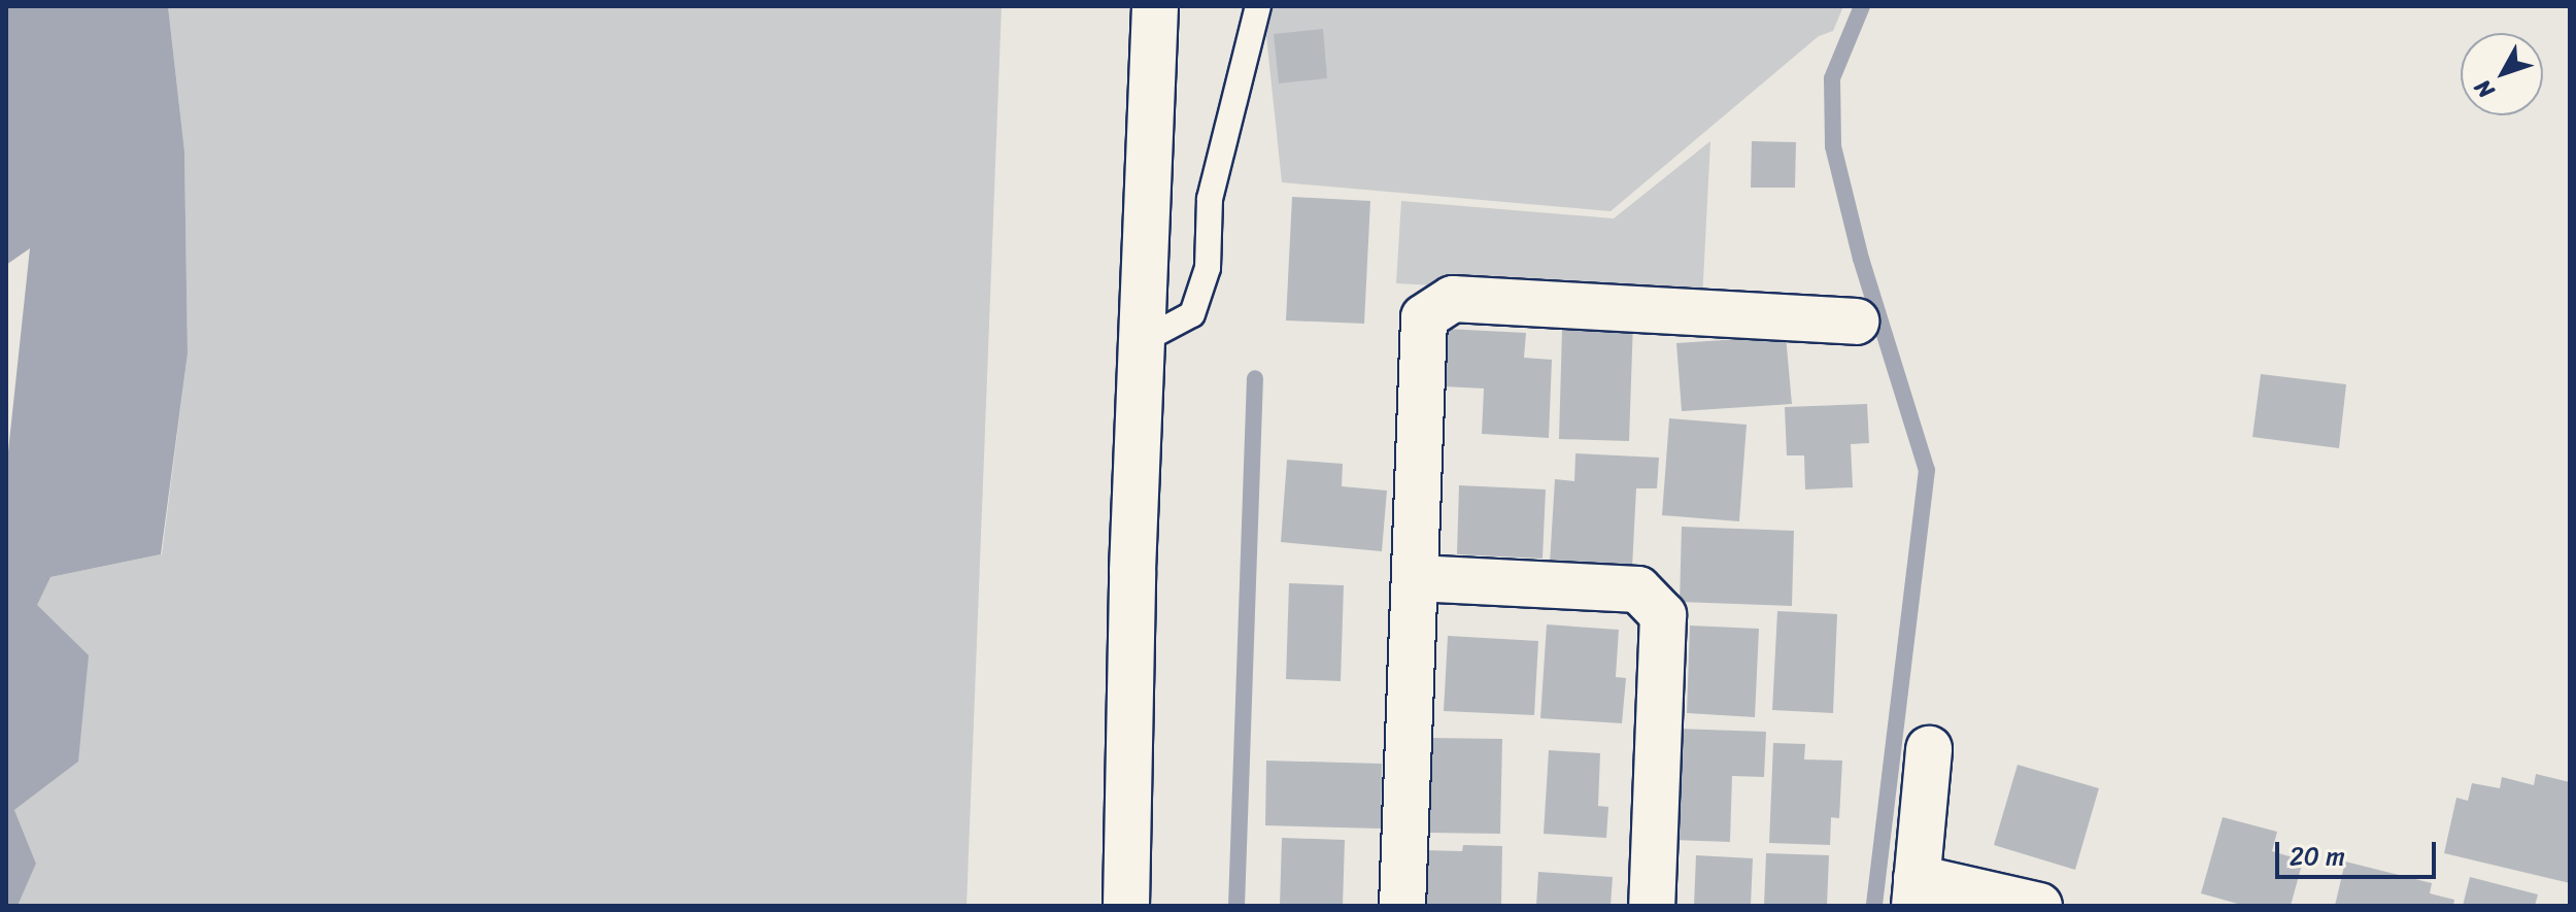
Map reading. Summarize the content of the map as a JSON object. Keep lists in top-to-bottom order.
{
  "scale_bar": "20 m",
  "north": "bottom left"
}
